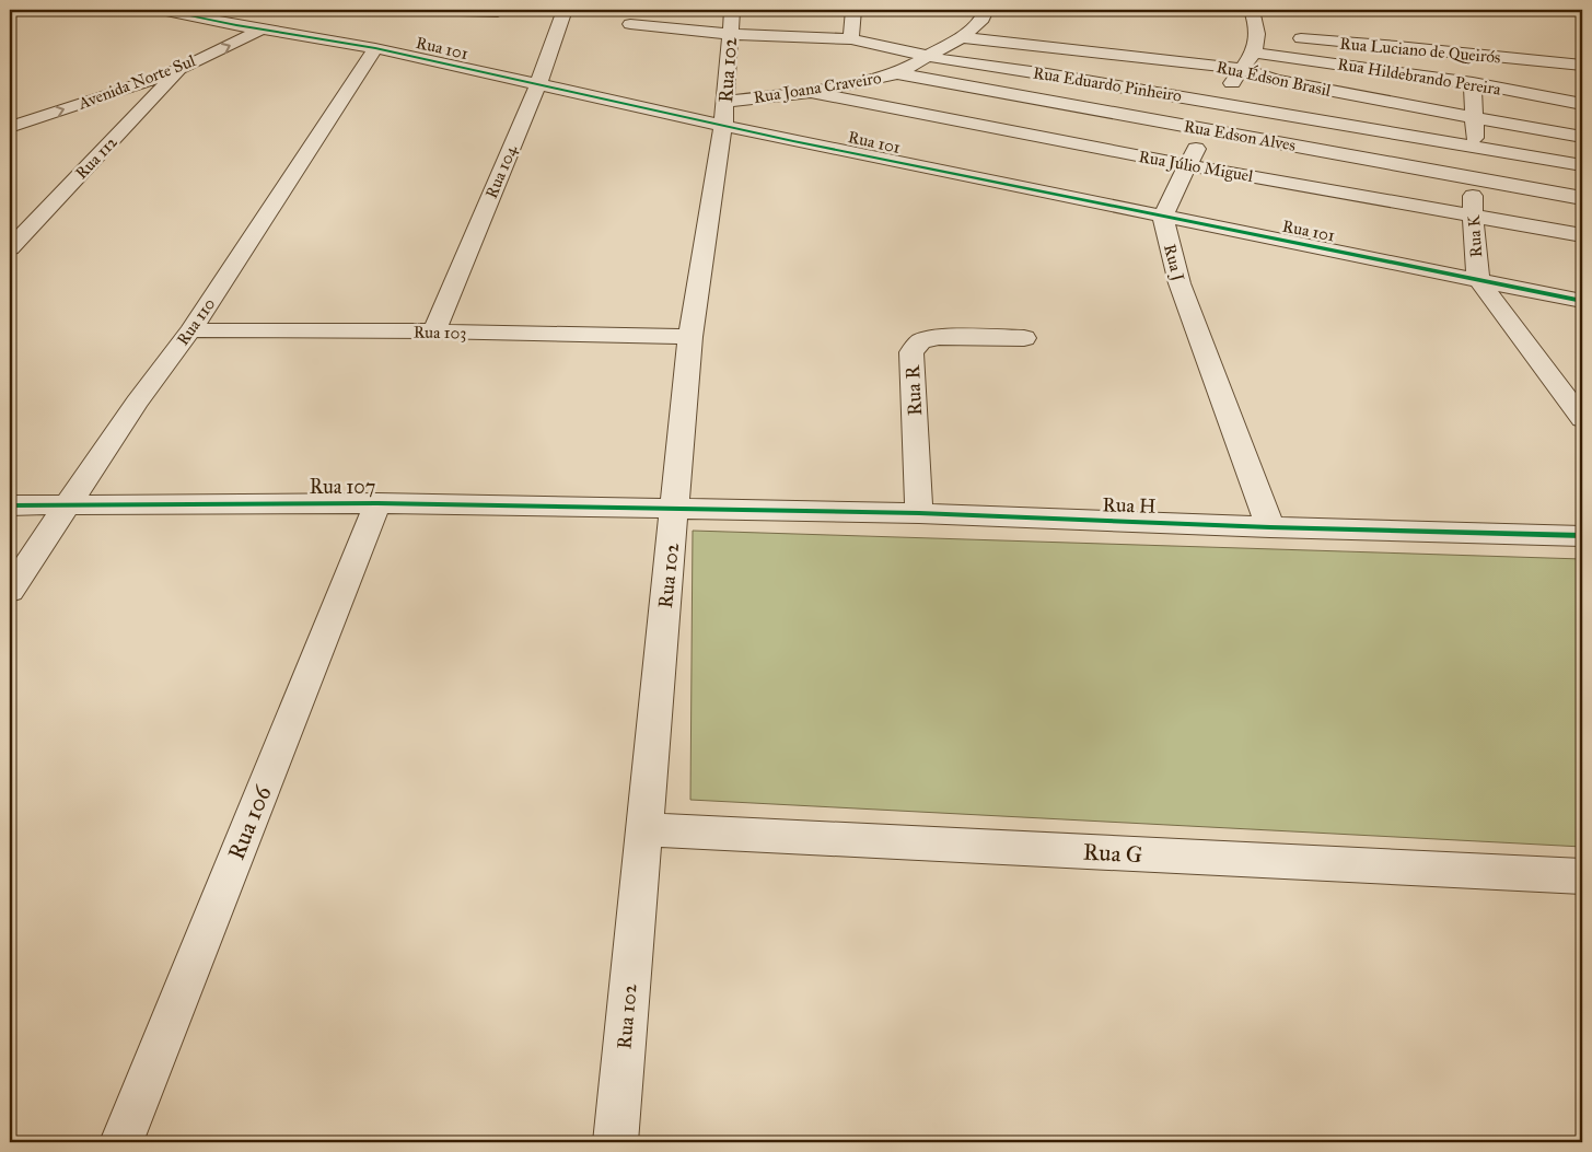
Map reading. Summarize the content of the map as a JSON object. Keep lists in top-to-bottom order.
{
  "streets": {
    "street": [
      "Rua 101",
      "Rua Luciano de Queirós",
      "Rua 102",
      "Rua Hildebrando Pereira",
      "Rua Édson Brasil",
      "Avenida Norte Sul",
      "Rua Eduardo Pinheiro",
      "Rua Joana Craveiro",
      "Rua Edson Alves",
      "Rua 112",
      "Rua Júlio Miguel",
      "Rua 104",
      "Rua K",
      "Rua J",
      "Rua 110",
      "Rua 103",
      "Rua R",
      "Rua 107",
      "Rua H",
      "Rua 106",
      "Rua G"
    ]
  },
  "crossings": [
    ["Rua 101", "Rua 102"],
    ["Rua 101", "Avenida Norte Sul"],
    ["Rua 101", "Rua 104"],
    ["Rua 101", "Rua K"],
    ["Rua 101", "Rua J"],
    ["Rua 101", "Rua 110"],
    ["Rua 102", "Rua Eduardo Pinheiro"],
    ["Rua 102", "Rua Joana Craveiro"],
    ["Rua 102", "Rua 103"],
    ["Rua 102", "Rua 107"],
    ["Rua 102", "Rua H"],
    ["Rua 102", "Rua G"],
    ["Rua Hildebrando Pereira", "Rua K"],
    ["Rua Hildebrando Pereira", "Rua J"],
    ["Rua Édson Brasil", "Rua Joana Craveiro"],
    ["Rua Édson Brasil", "Rua K"],
    ["Rua Édson Brasil", "Rua J"],
    ["Avenida Norte Sul", "Rua 112"],
    ["Rua Eduardo Pinheiro", "Rua Joana Craveiro"],
    ["Rua Eduardo Pinheiro", "Rua K"],
    ["Rua Eduardo Pinheiro", "Rua J"],
    ["Rua Joana Craveiro", "Rua Edson Alves"],
    ["Rua Joana Craveiro", "Rua Júlio Miguel"],
    ["Rua Edson Alves", "Rua K"],
    ["Rua Edson Alves", "Rua J"],
    ["Rua Júlio Miguel", "Rua K"],
    ["Rua Júlio Miguel", "Rua J"],
    ["Rua 104", "Rua 103"],
    ["Rua J", "Rua H"],
    ["Rua 110", "Rua 103"],
    ["Rua 110", "Rua 107"],
    ["Rua R", "Rua H"],
    ["Rua 107", "Rua H"],
    ["Rua 107", "Rua 106"]
  ]
}
